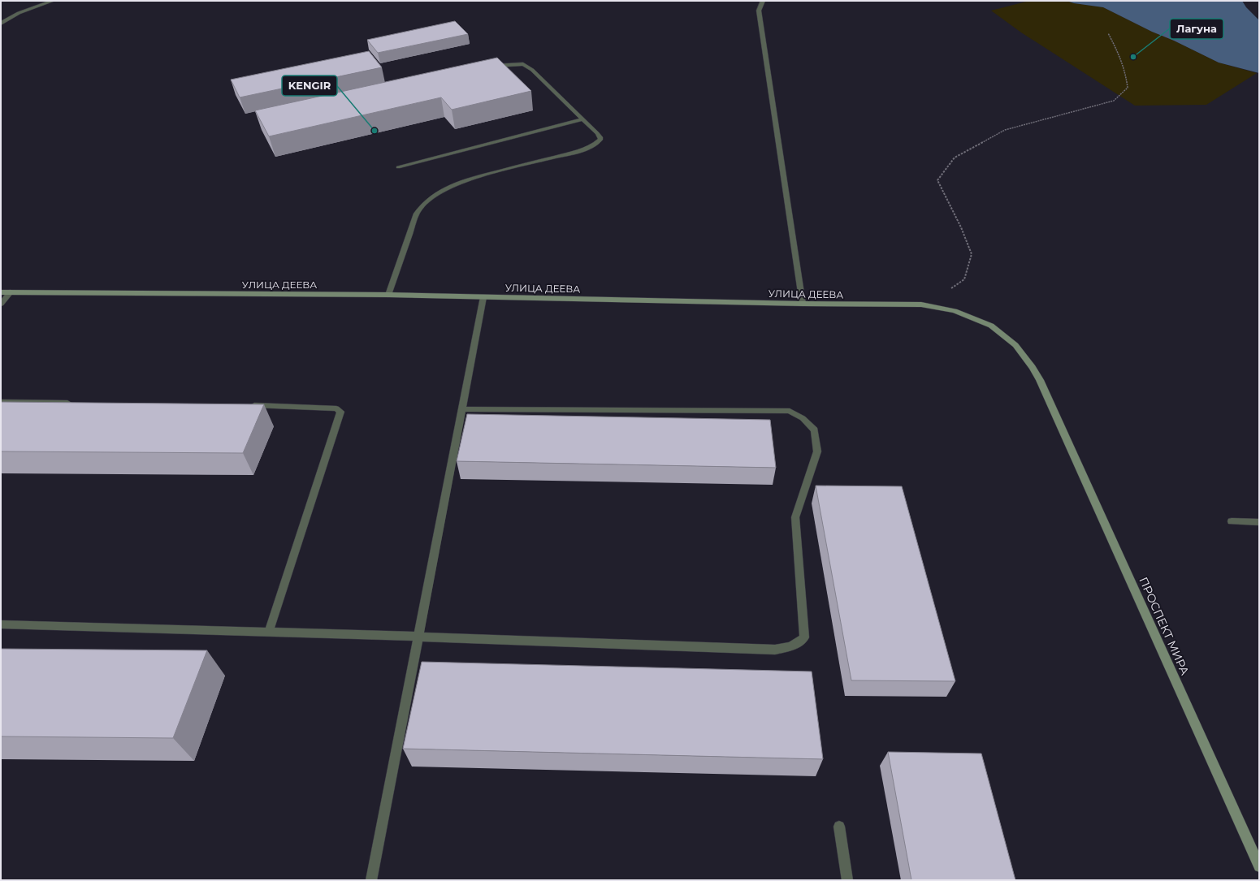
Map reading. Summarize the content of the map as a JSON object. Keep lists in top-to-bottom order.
{
  "streets": {
    "street": ["УЛИЦА ДЕЕВА", "ПРОСПЕКТ МИРА"]
  },
  "crossings": [
    ["УЛИЦА ДЕЕВА", "ПРОСПЕКТ МИРА"]
  ],
  "places": ["Лагуна", "KENGIR"]
}
